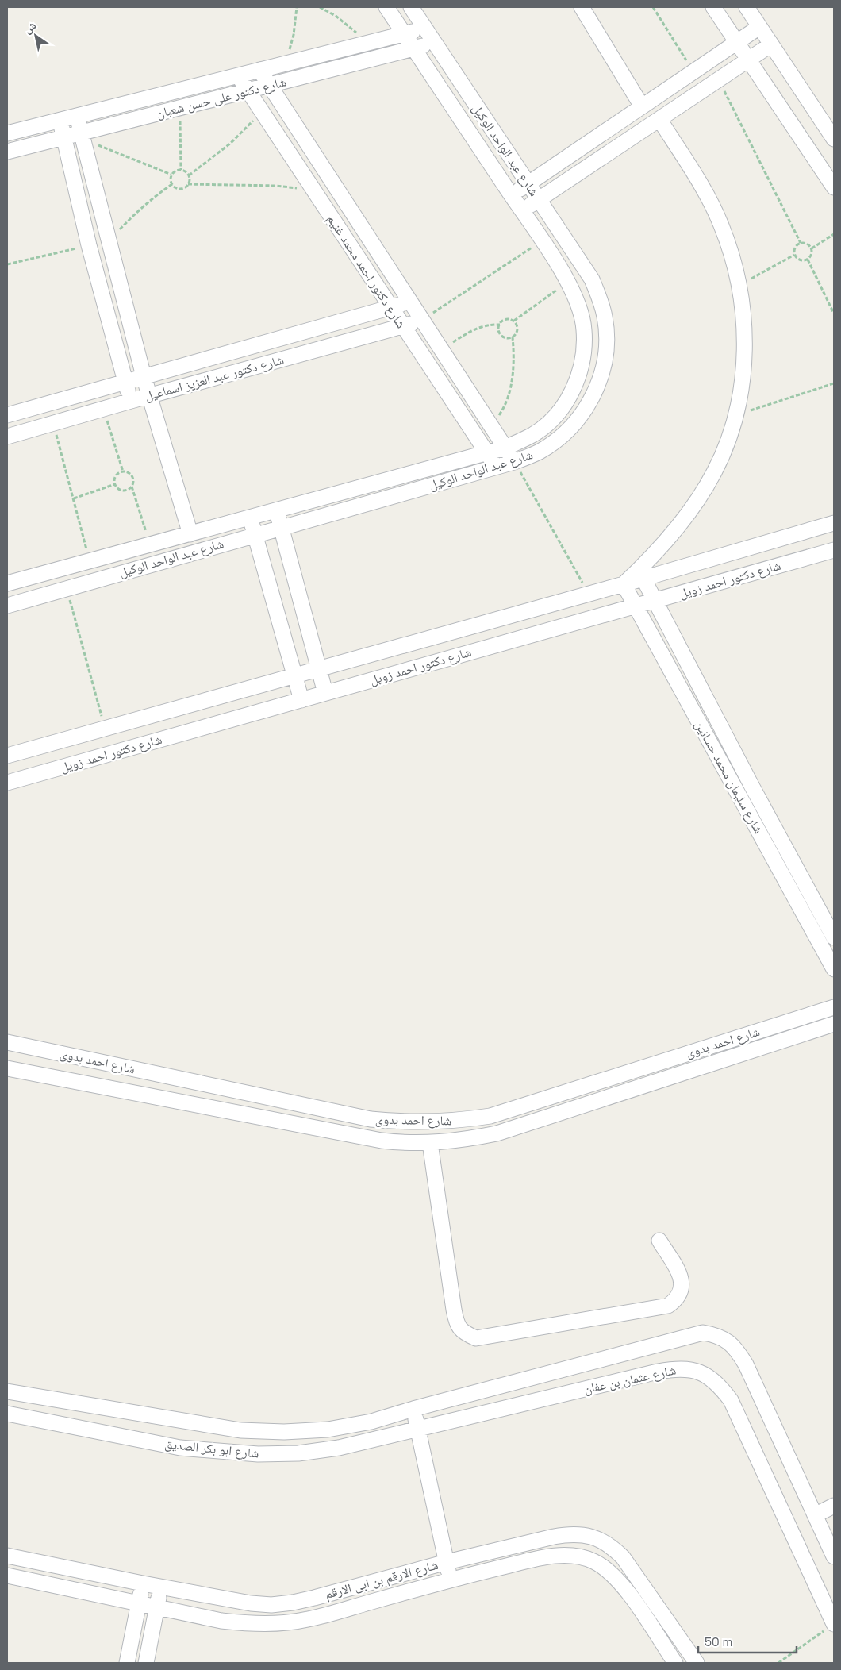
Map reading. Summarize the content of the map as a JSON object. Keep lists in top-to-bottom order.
{
  "streets": {
    "street": [
      "شارع دكتور على حسن شعبان",
      "شارع عبد الواحد الوكيل",
      "شارع دكتور احمد محمد غنيم",
      "شارع دكتور عبد العزيز اسماعيل",
      "شارع دكتور احمد زويل",
      "شارع سليمان محمد حسانين",
      "شارع احمد بدوى",
      "شارع عثمان بن عفان",
      "شارع ابو بكر الصديق",
      "شارع الارقم بن ابى الارقم"
    ]
  },
  "crossings": [
    ["شارع دكتور على حسن شعبان", "شارع عبد الواحد الوكيل"],
    ["شارع دكتور على حسن شعبان", "شارع دكتور احمد محمد غنيم"],
    ["شارع عبد الواحد الوكيل", "شارع دكتور احمد محمد غنيم"],
    ["شارع دكتور احمد محمد غنيم", "شارع دكتور عبد العزيز اسماعيل"],
    ["شارع دكتور احمد زويل", "شارع سليمان محمد حسانين"],
    ["شارع عثمان بن عفان", "شارع ابو بكر الصديق"]
  ],
  "scale_bar": "50 m",
  "north": "top left"
}
